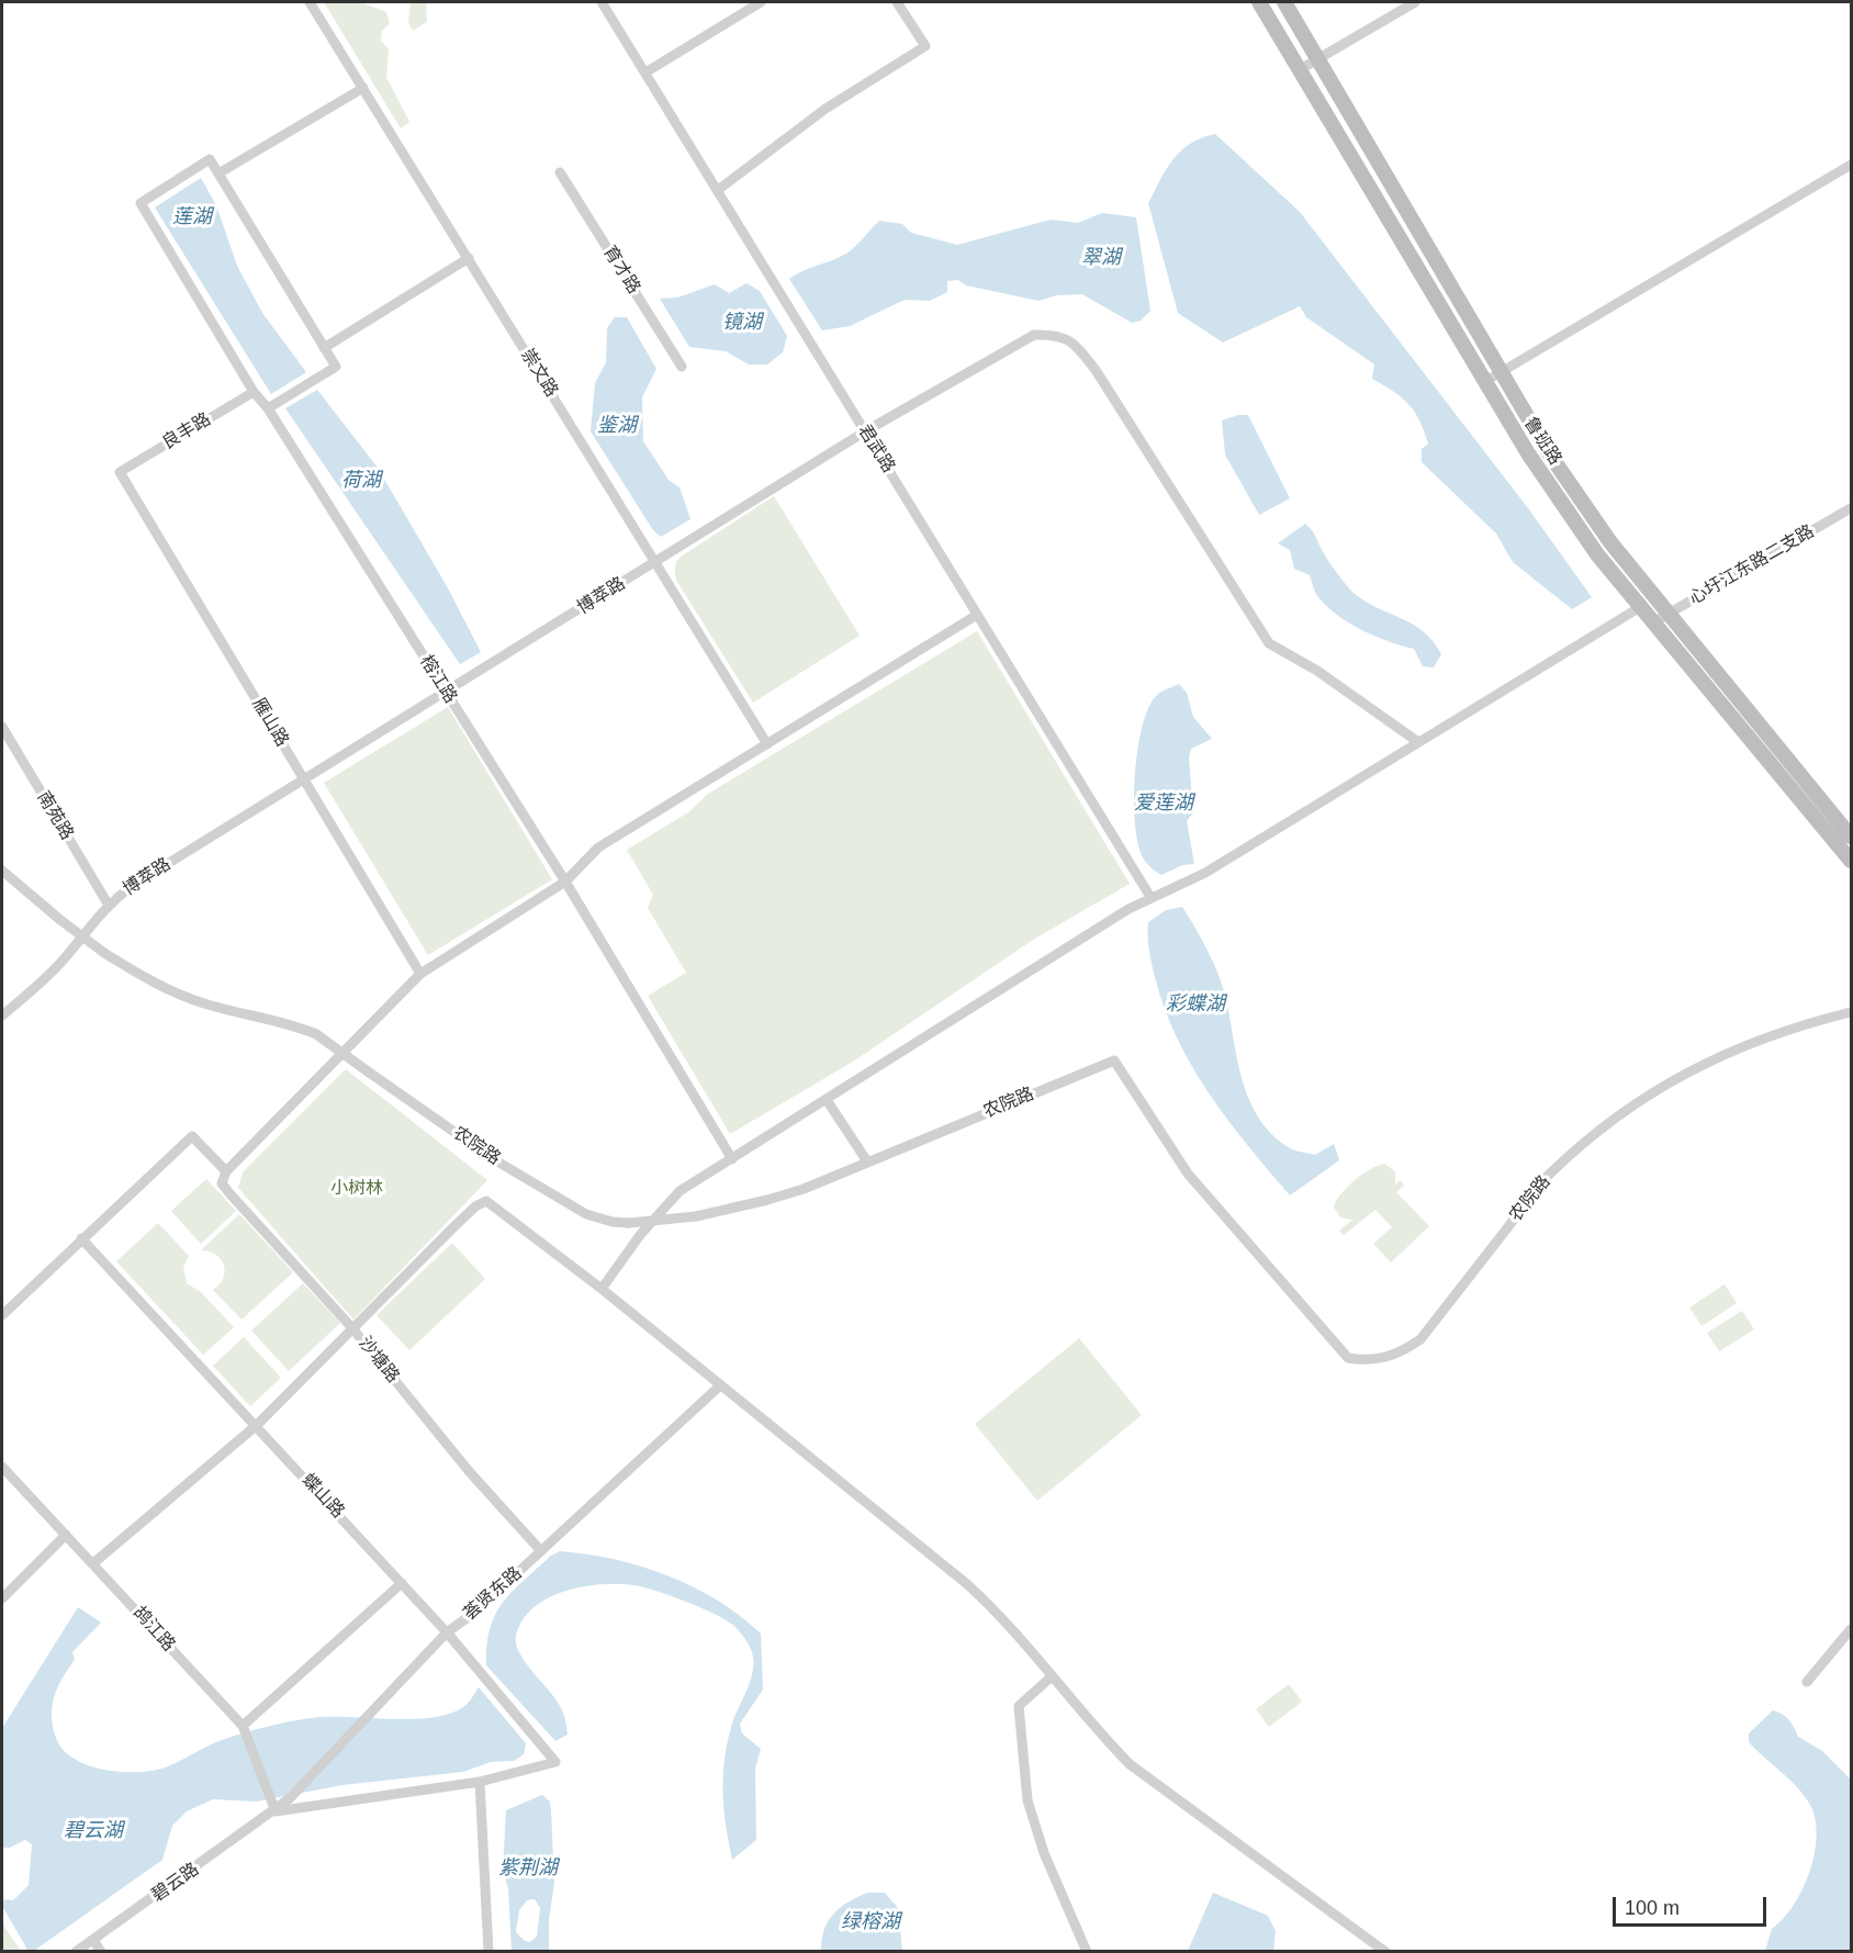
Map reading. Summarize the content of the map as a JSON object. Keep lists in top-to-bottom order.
{
  "streets": {
    "main road": ["鲁班路"],
    "street": [
      "育才路",
      "崇文路",
      "良丰路",
      "君武路",
      "心圩江东路二支路",
      "博萃路",
      "榕江路",
      "雁山路",
      "南苑路",
      "农院路",
      "沙塘路",
      "蝶山路",
      "荟贤东路",
      "鸪江路",
      "碧云路"
    ]
  },
  "crossings": [
    ["崇文路", "博萃路"],
    ["良丰路", "榕江路"],
    ["良丰路", "雁山路"],
    ["鲁班路", "心圩江东路二支路"],
    ["君武路", "博萃路"],
    ["博萃路", "榕江路"],
    ["博萃路", "雁山路"],
    ["博萃路", "南苑路"],
    ["沙塘路", "荟贤东路"],
    ["蝶山路", "荟贤东路"],
    ["荟贤东路", "鸪江路"],
    ["荟贤东路", "碧云路"],
    ["鸪江路", "碧云路"]
  ],
  "water": [
    "莲湖",
    "翠湖",
    "镜湖",
    "鉴湖",
    "荷湖",
    "爱莲湖",
    "彩蝶湖",
    "碧云湖",
    "紫荆湖",
    "绿榕湖"
  ],
  "parks": ["小树林"],
  "scale_bar": "100 m"
}
